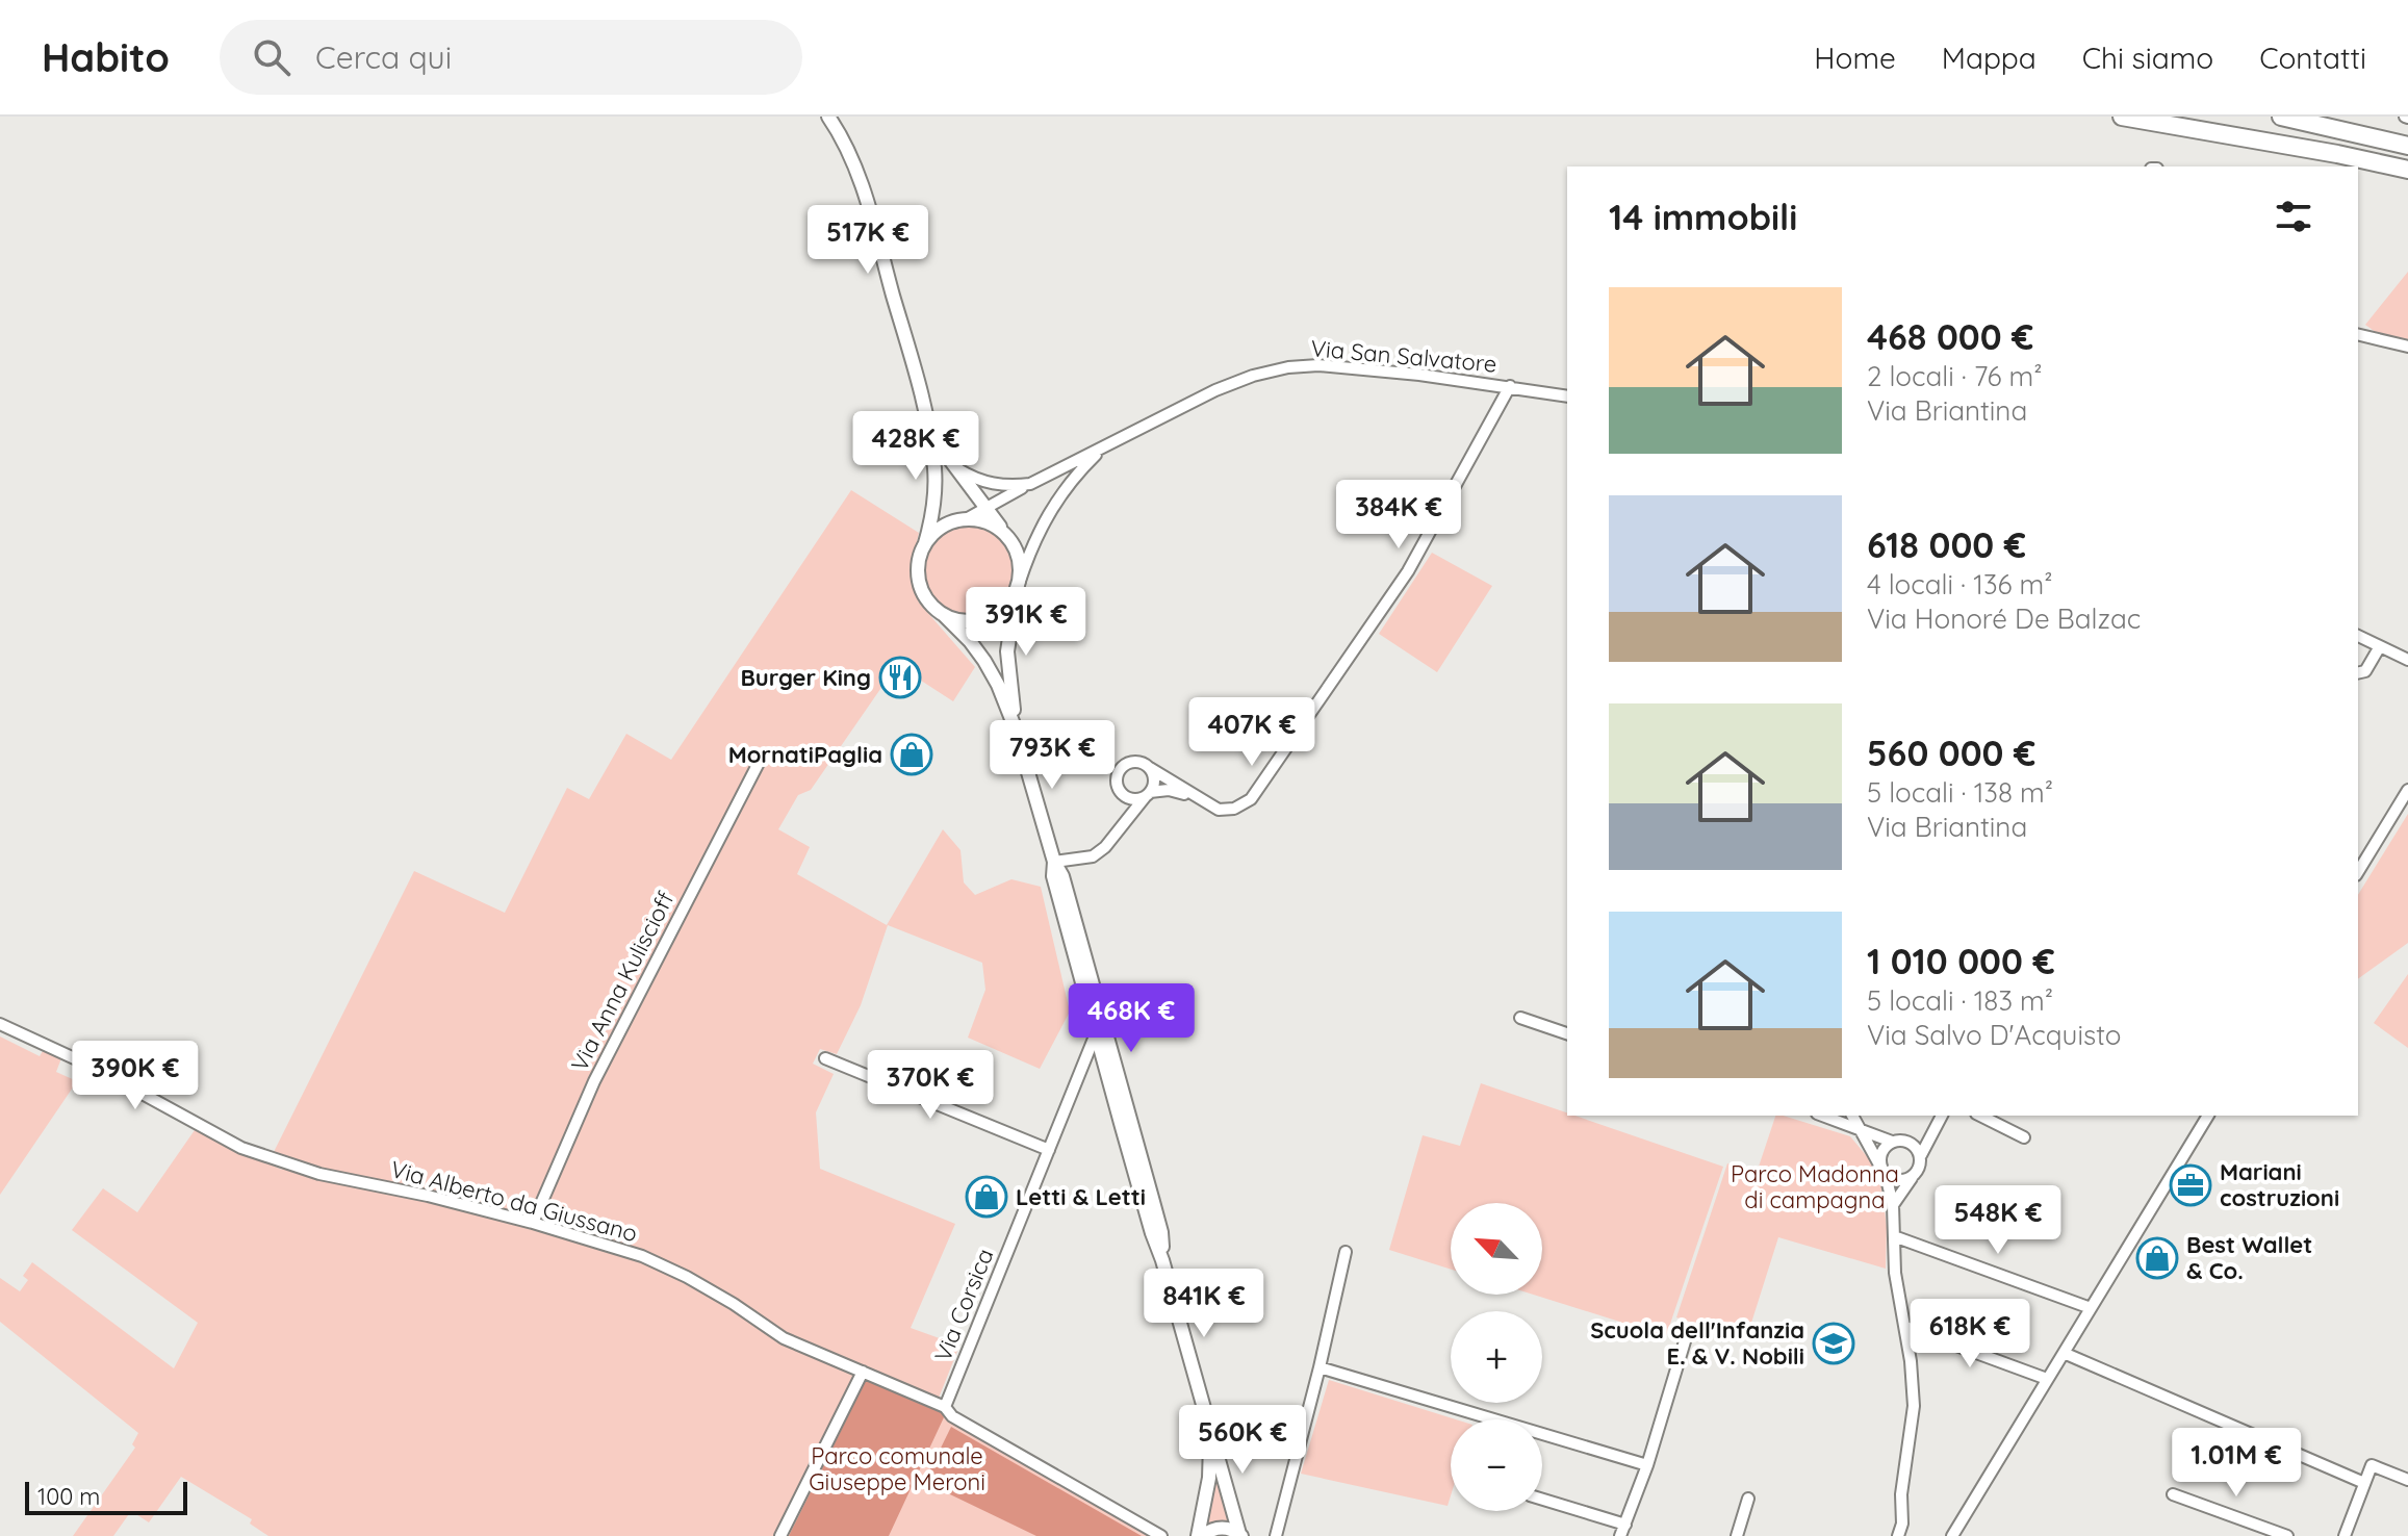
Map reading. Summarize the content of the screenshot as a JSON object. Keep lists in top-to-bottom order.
{
  "streets": {
    "street": [
      "Via San Salvatore",
      "Via Anna Kuliscioff",
      "Via Alberto da Giussano",
      "Via Corsica"
    ]
  },
  "crossings": [
    ["Via Anna Kuliscioff", "Via Alberto da Giussano"],
    ["Via Alberto da Giussano", "Via Corsica"]
  ],
  "parks": ["Parco Madonna di campagna", "Parco comunale Giuseppe Meroni"],
  "places": {
    "restaurant": ["Burger King"],
    "shop": ["MornatiPaglia", "Letti & Letti", "Best Wallet & Co."],
    "office": ["Mariani costruzioni"],
    "school or university": ["Scuola dell'Infanzia E. & V. Nobili"]
  },
  "scale_bar": "100 m",
  "north": "top left",
  "page": {
    "header": "Habito",
    "search": "Cerca qui",
    "nav": [
      "Home",
      "Mappa",
      "Chi siamo",
      "Contatti"
    ],
    "heading": "14 immobili",
    "price": [
      "517K €",
      "428K €",
      "384K €",
      "391K €",
      "407K €",
      "793K €",
      "468K €",
      "390K €",
      "370K €",
      "548K €",
      "841K €",
      "618K €",
      "560K €",
      "1.01M €"
    ],
    "list": [
      {
        "name": "468 000 €",
        "note": "2 locali · 76 m² · Via Briantina"
      },
      {
        "name": "618 000 €",
        "note": "4 locali · 136 m² · Via Honoré De Balzac"
      },
      {
        "name": "560 000 €",
        "note": "5 locali · 138 m² · Via Briantina"
      },
      {
        "name": "1 010 000 €",
        "note": "5 locali · 183 m² · Via Salvo D'Acquisto"
      }
    ],
    "map_buttons": ["+", "−"],
    "scale": "100 m"
  }
}
